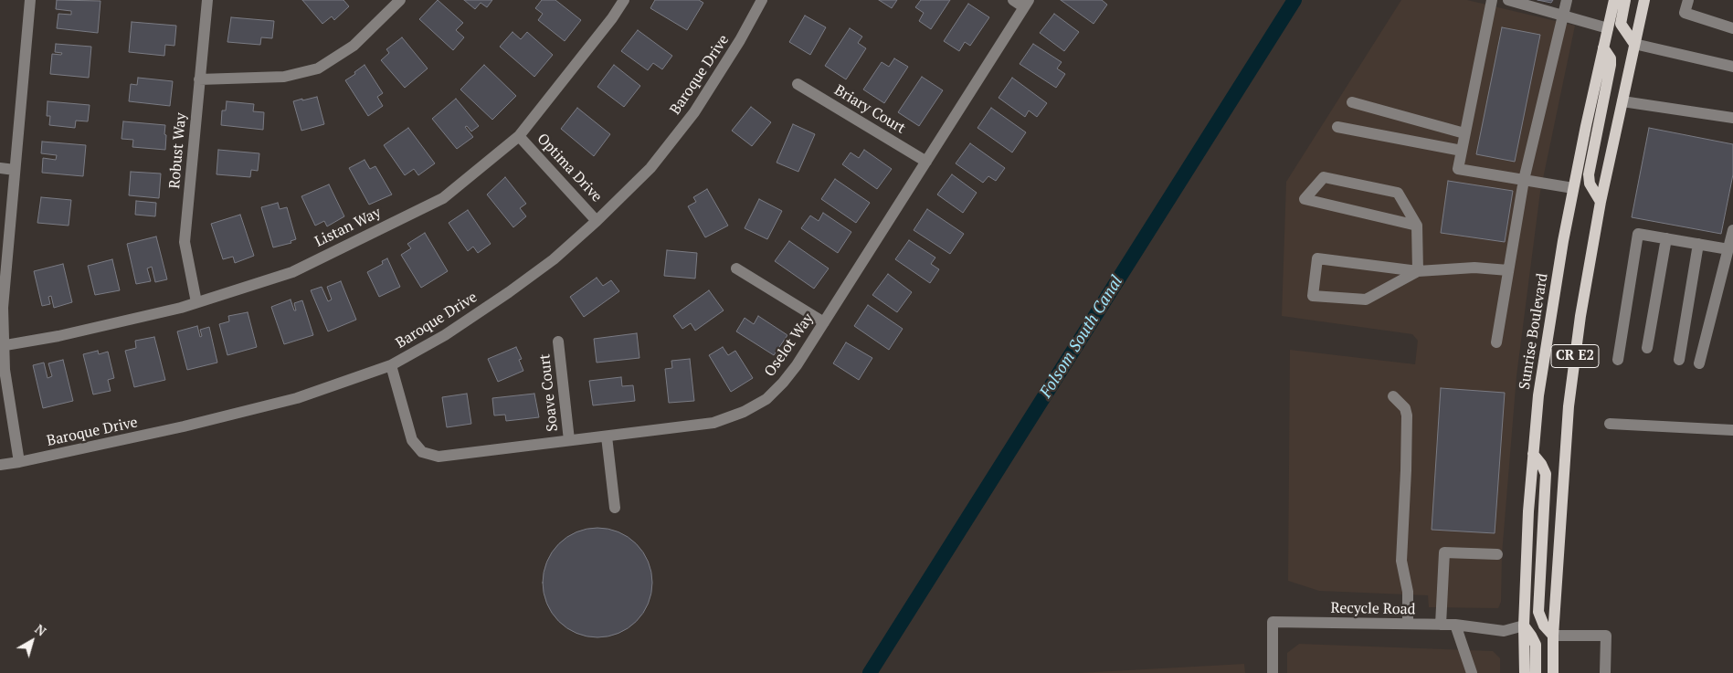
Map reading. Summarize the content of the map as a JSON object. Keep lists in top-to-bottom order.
{
  "streets": {
    "main road": ["Sunrise Boulevard", "CR E2"],
    "street": [
      "Baroque Drive",
      "Briary Court",
      "Robust Way",
      "Optima Drive",
      "Listan Way",
      "Oselot Way",
      "Soave Court",
      "Recycle Road"
    ]
  },
  "crossings": [
    ["Baroque Drive", "Optima Drive"],
    ["Baroque Drive", "Oselot Way"],
    ["Briary Court", "Oselot Way"],
    ["Robust Way", "Listan Way"],
    ["Optima Drive", "Listan Way"],
    ["Sunrise Boulevard", "Recycle Road"],
    ["Oselot Way", "Soave Court"]
  ],
  "water": ["Folsom South Canal"],
  "north": "top right"
}
